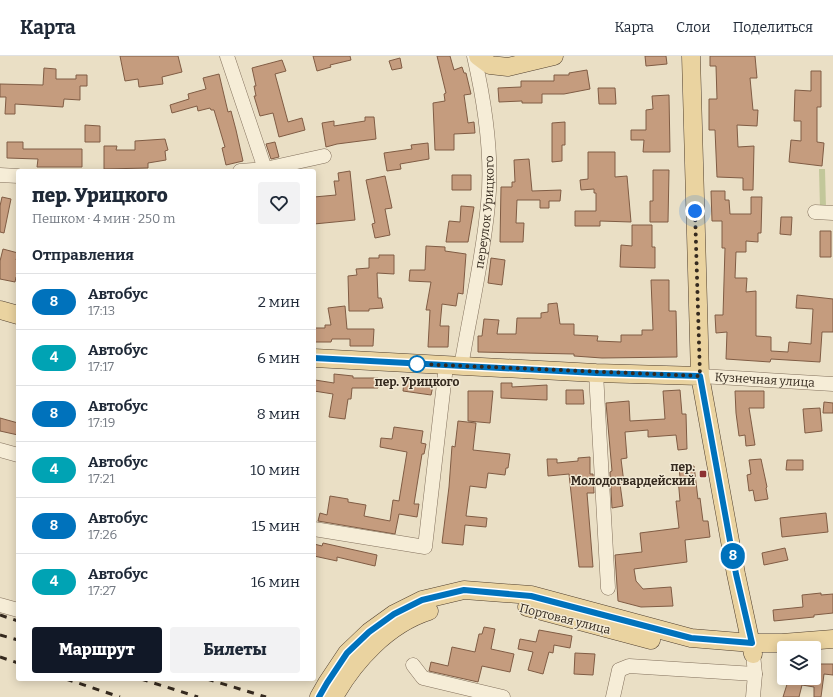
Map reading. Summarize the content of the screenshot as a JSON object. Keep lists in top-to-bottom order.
{
  "streets": {
    "main road": ["Кузнечная улица", "Портовая улица"],
    "street": ["переулок Урицкого"]
  },
  "crossings": [
    ["переулок Урицкого", "Кузнечная улица"]
  ],
  "places": {
    "other": ["пер. Урицкого"],
    "transit": ["пер. Молодогвардейский"]
  },
  "lines": ["bus line 8"],
  "page": {
    "header": "Карта",
    "nav": ["Карта", "Слои", "Поделиться"],
    "on_map": "8",
    "heading": [
      ["пер. Урицкого", "Пешком · 4 мин · 250 m"],
      "Отправления"
    ],
    "list": [
      {
        "mark": "8",
        "name": "Автобус",
        "note": "17:13",
        "value": "2 мин"
      },
      {
        "mark": "4",
        "name": "Автобус",
        "note": "17:17",
        "value": "6 мин"
      },
      {
        "mark": "8",
        "name": "Автобус",
        "note": "17:19",
        "value": "8 мин"
      },
      {
        "mark": "4",
        "name": "Автобус",
        "note": "17:21",
        "value": "10 мин"
      },
      {
        "mark": "8",
        "name": "Автобус",
        "note": "17:26",
        "value": "15 мин"
      },
      {
        "mark": "4",
        "name": "Автобус",
        "note": "17:27",
        "value": "16 мин"
      }
    ],
    "buttons": ["Маршрут", "Билеты"]
  }
}
